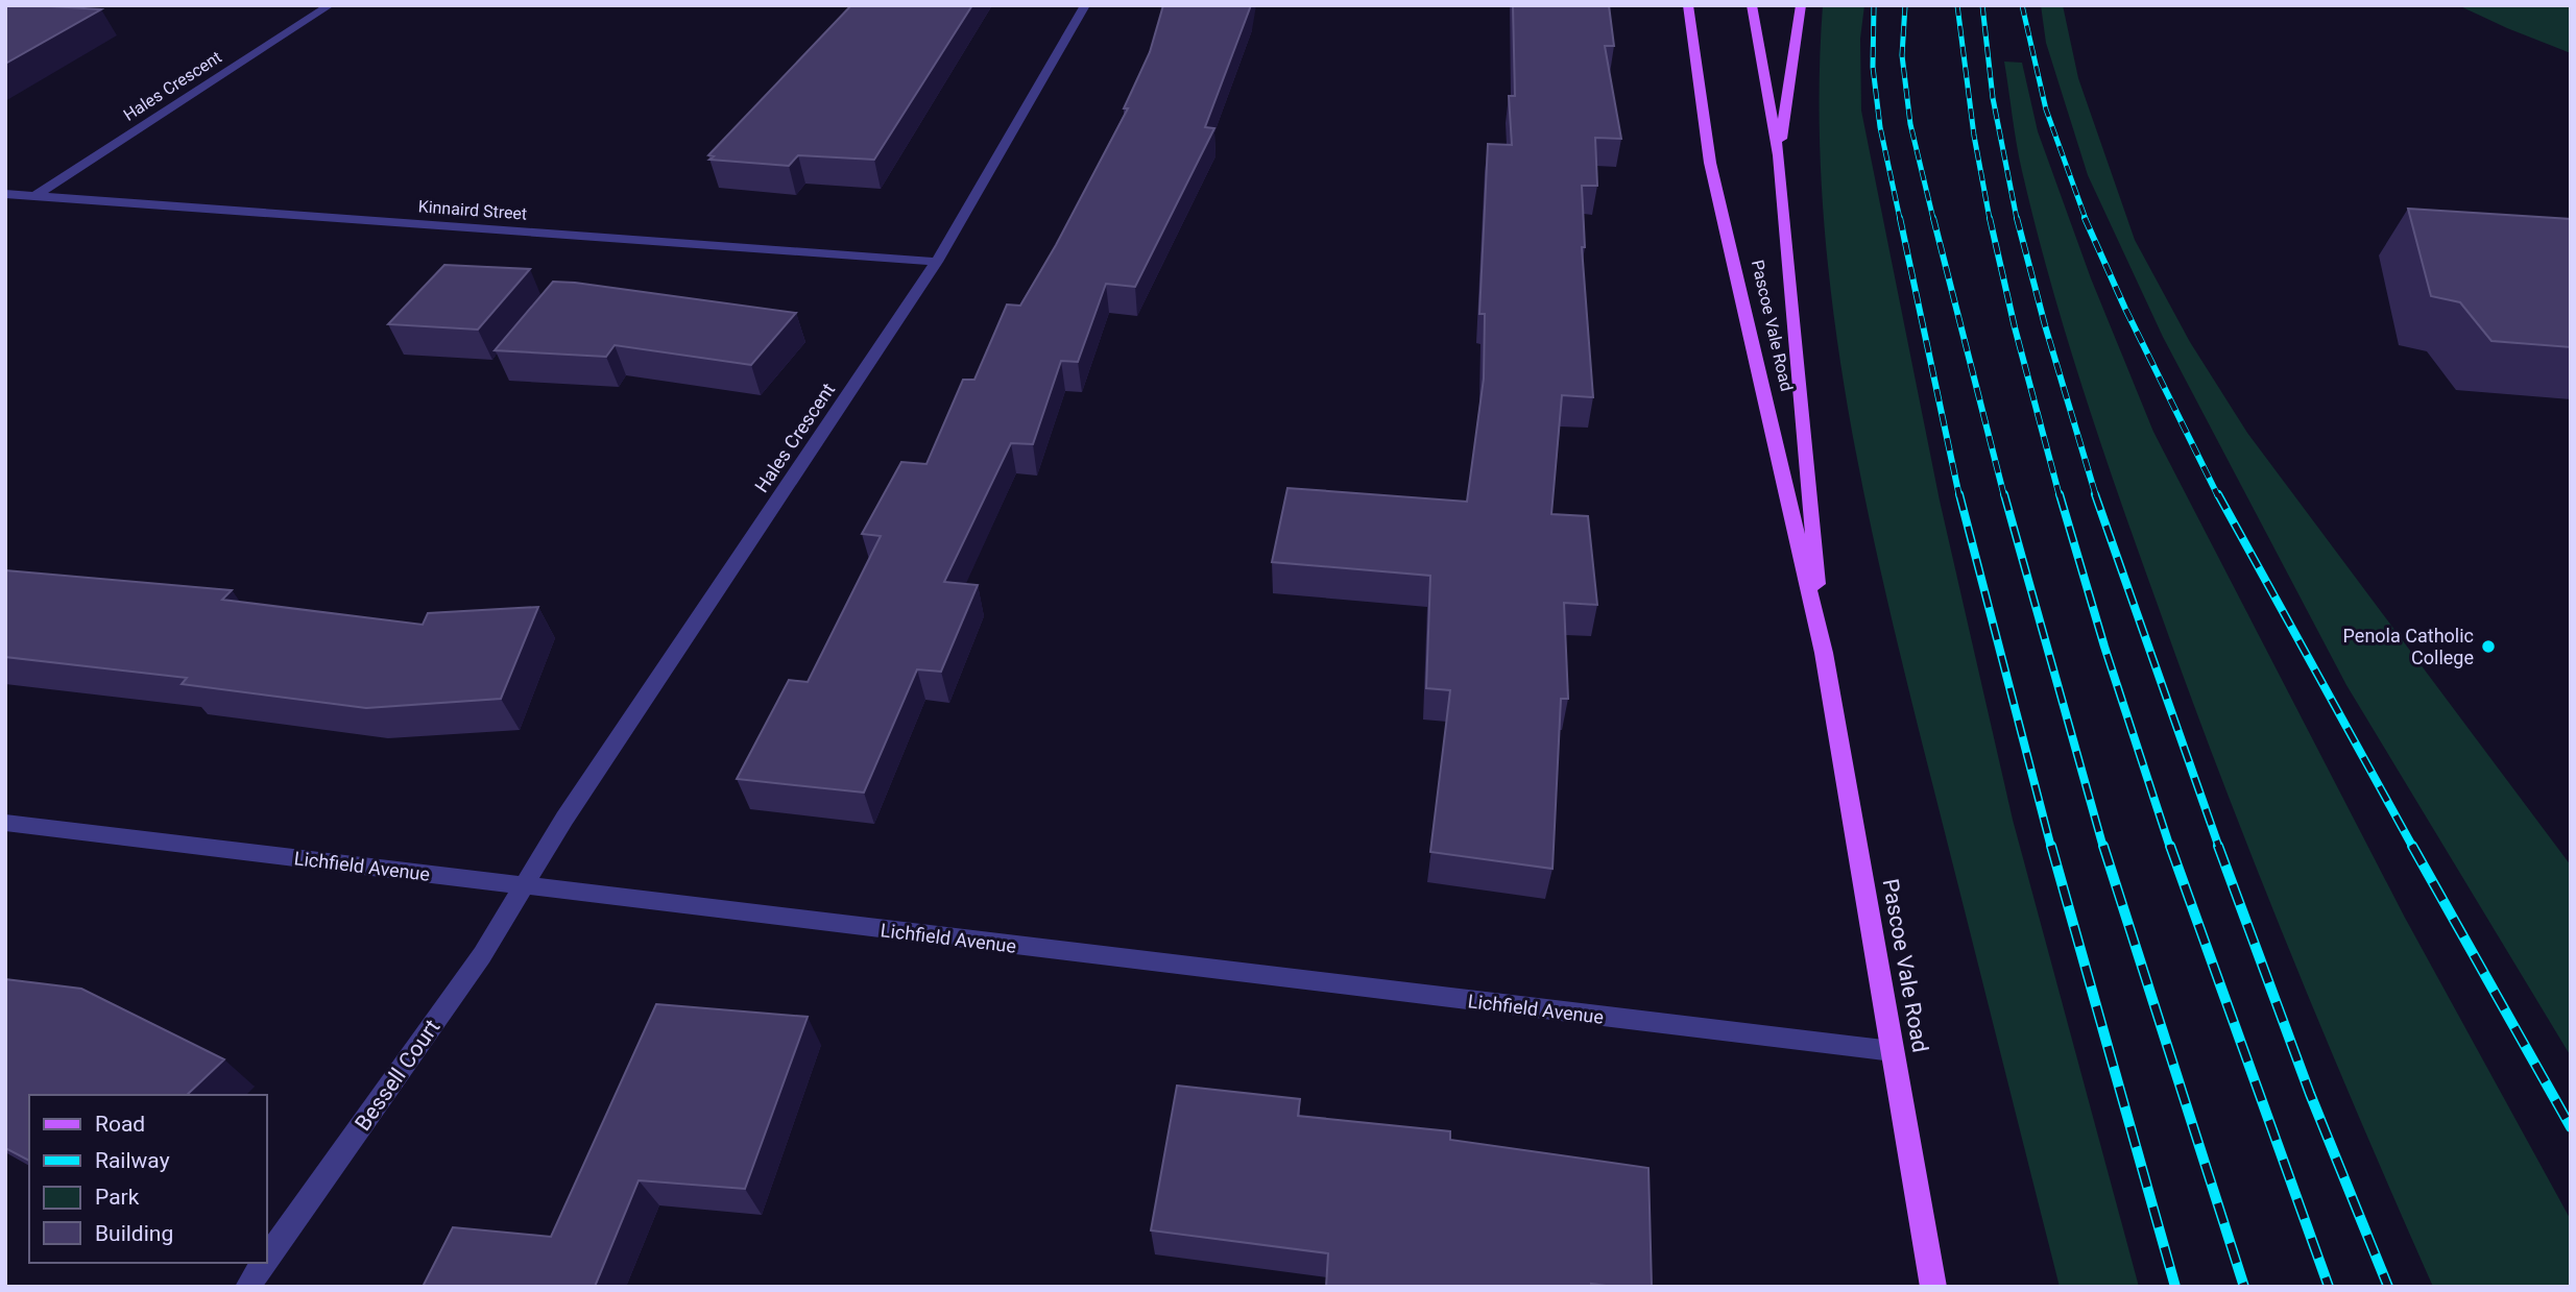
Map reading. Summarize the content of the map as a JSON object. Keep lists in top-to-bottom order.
{
  "streets": {
    "main road": ["Pascoe Vale Road"],
    "street": [
      "Hales Crescent",
      "Kinnaird Street",
      "Lichfield Avenue",
      "Bessell Court"
    ]
  },
  "crossings": [
    ["Hales Crescent", "Kinnaird Street"],
    ["Hales Crescent", "Lichfield Avenue"],
    ["Hales Crescent", "Bessell Court"],
    ["Pascoe Vale Road", "Lichfield Avenue"],
    ["Lichfield Avenue", "Bessell Court"]
  ],
  "places": ["Penola Catholic College"],
  "legend": [
    "Road",
    "Railway",
    "Park",
    "Building"
  ]
}
